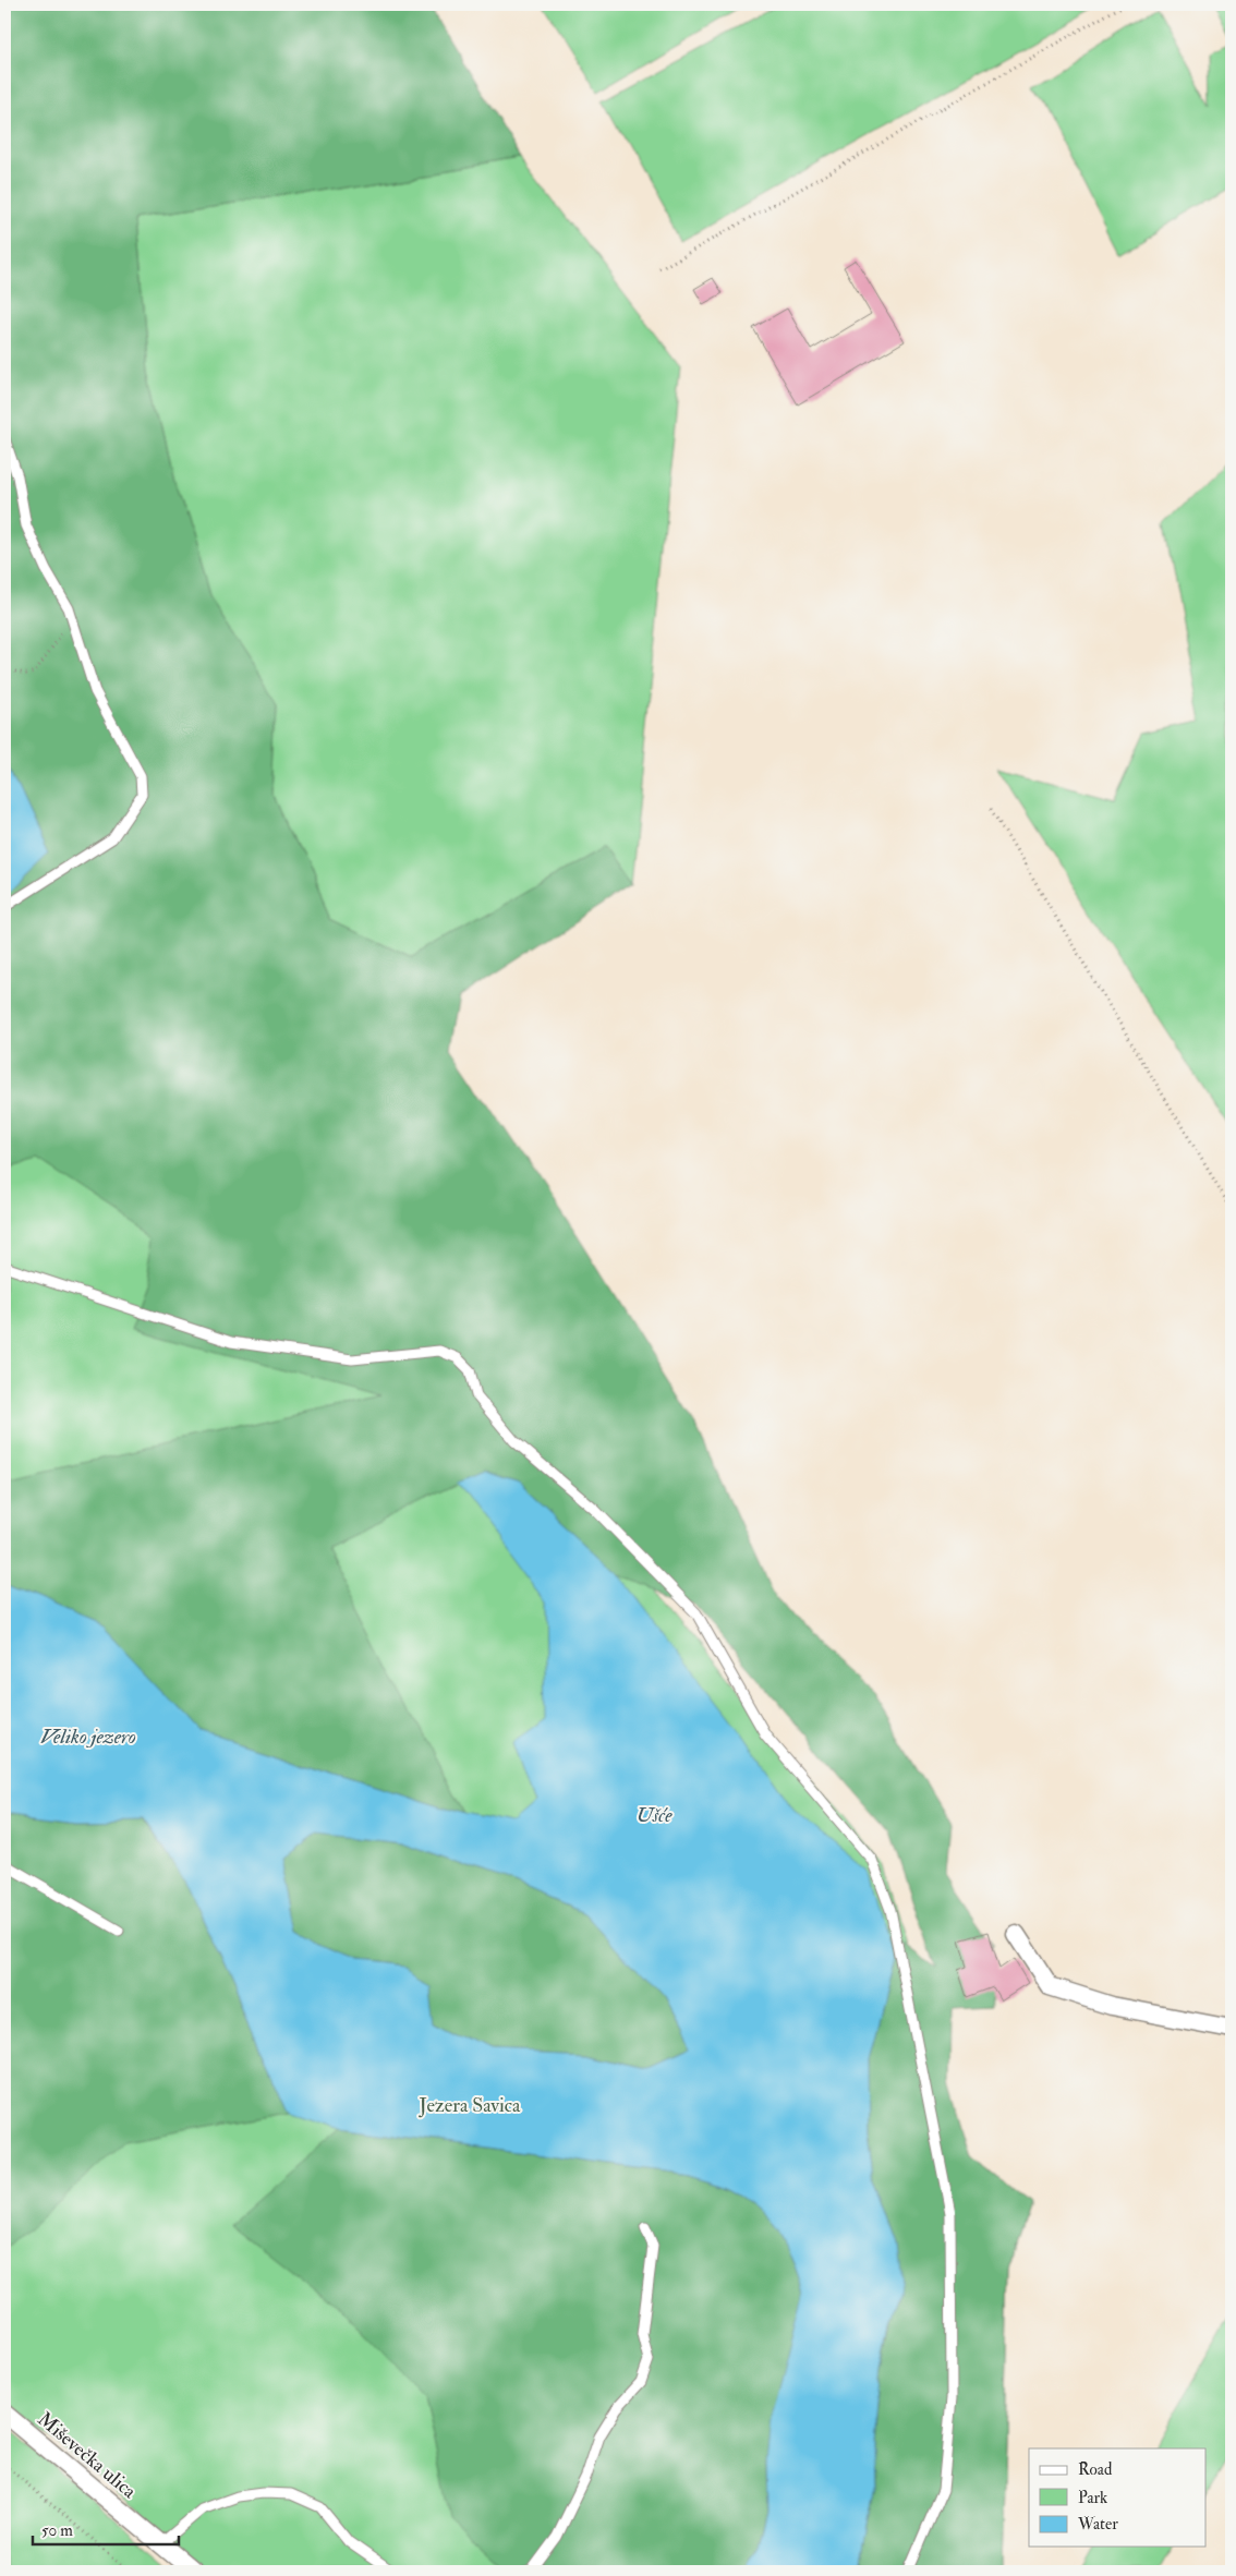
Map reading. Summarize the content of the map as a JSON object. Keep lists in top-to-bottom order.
{
  "streets": {
    "street": ["Miševečka ulica"]
  },
  "water": ["Veliko jezero", "Ušće"],
  "parks": ["Jezera Savica"],
  "legend": ["Road", "Park", "Water"],
  "scale_bar": "50 m"
}
